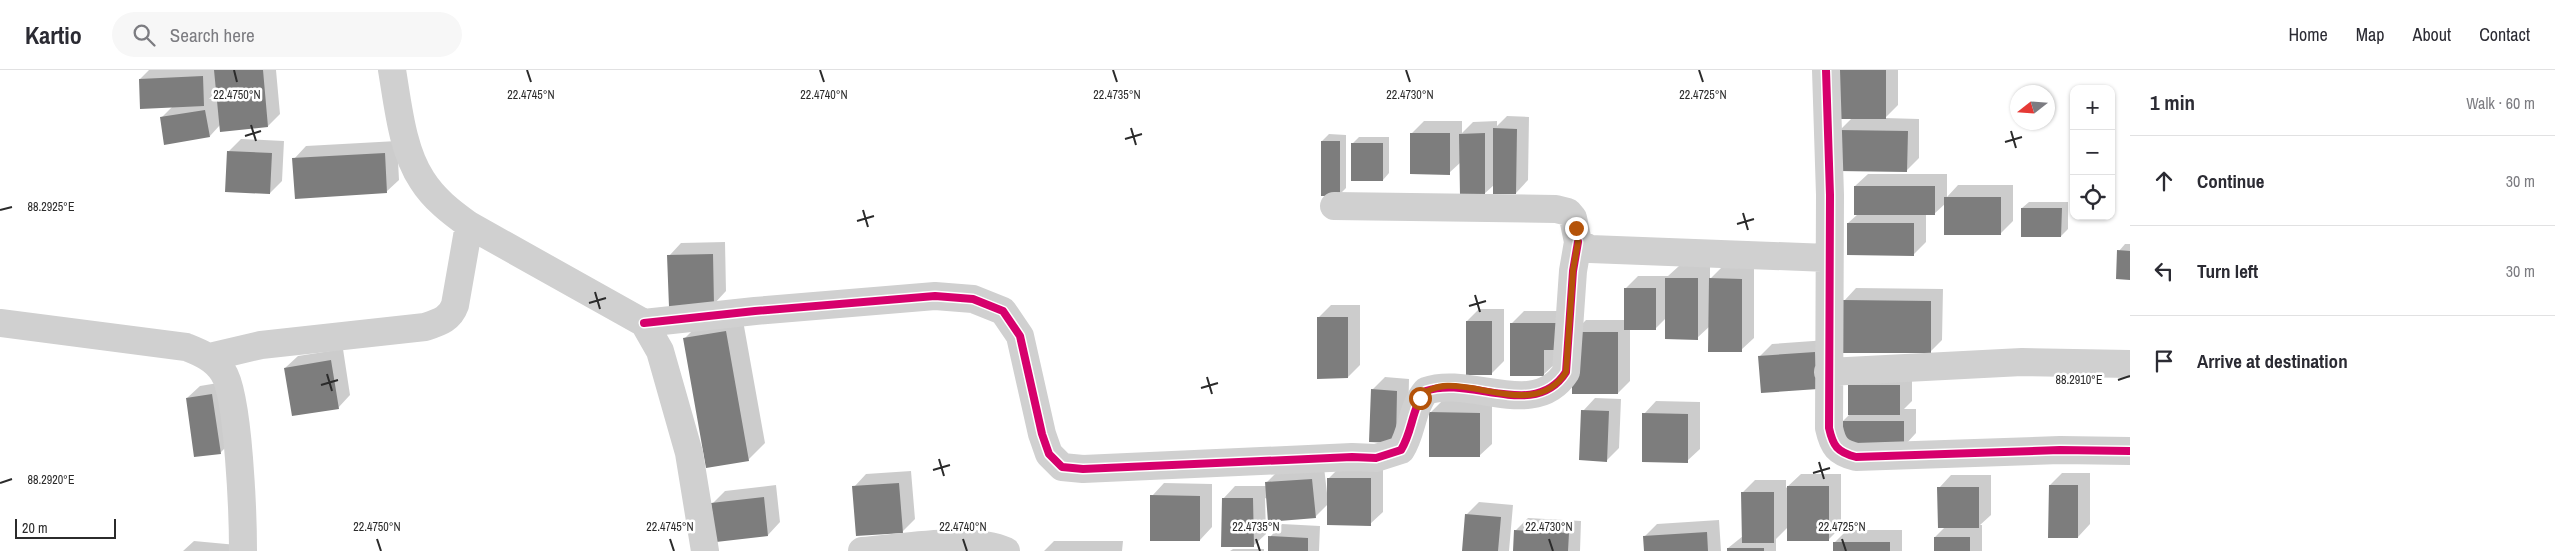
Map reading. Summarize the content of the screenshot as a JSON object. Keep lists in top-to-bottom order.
{
  "scale_bar": "20 m",
  "north": "left",
  "page": {
    "header": "Kartio",
    "search": "Search here",
    "nav": [
      "Home",
      "Map",
      "About",
      "Contact"
    ],
    "heading": ["1 min", "Walk · 60 m"],
    "map_buttons": ["+", "−"],
    "list": [
      ["Continue", "30 m"],
      ["Turn left", "30 m"],
      "Arrive at destination"
    ],
    "scale": "20 m"
  },
  "coordinates": [
    "22.4730°N",
    "22.4725°N",
    "22.4750°N",
    "22.4745°N",
    "22.4740°N",
    "22.4735°N",
    "88.2925°E",
    "88.2910°E",
    "88.2920°E"
  ]
}
